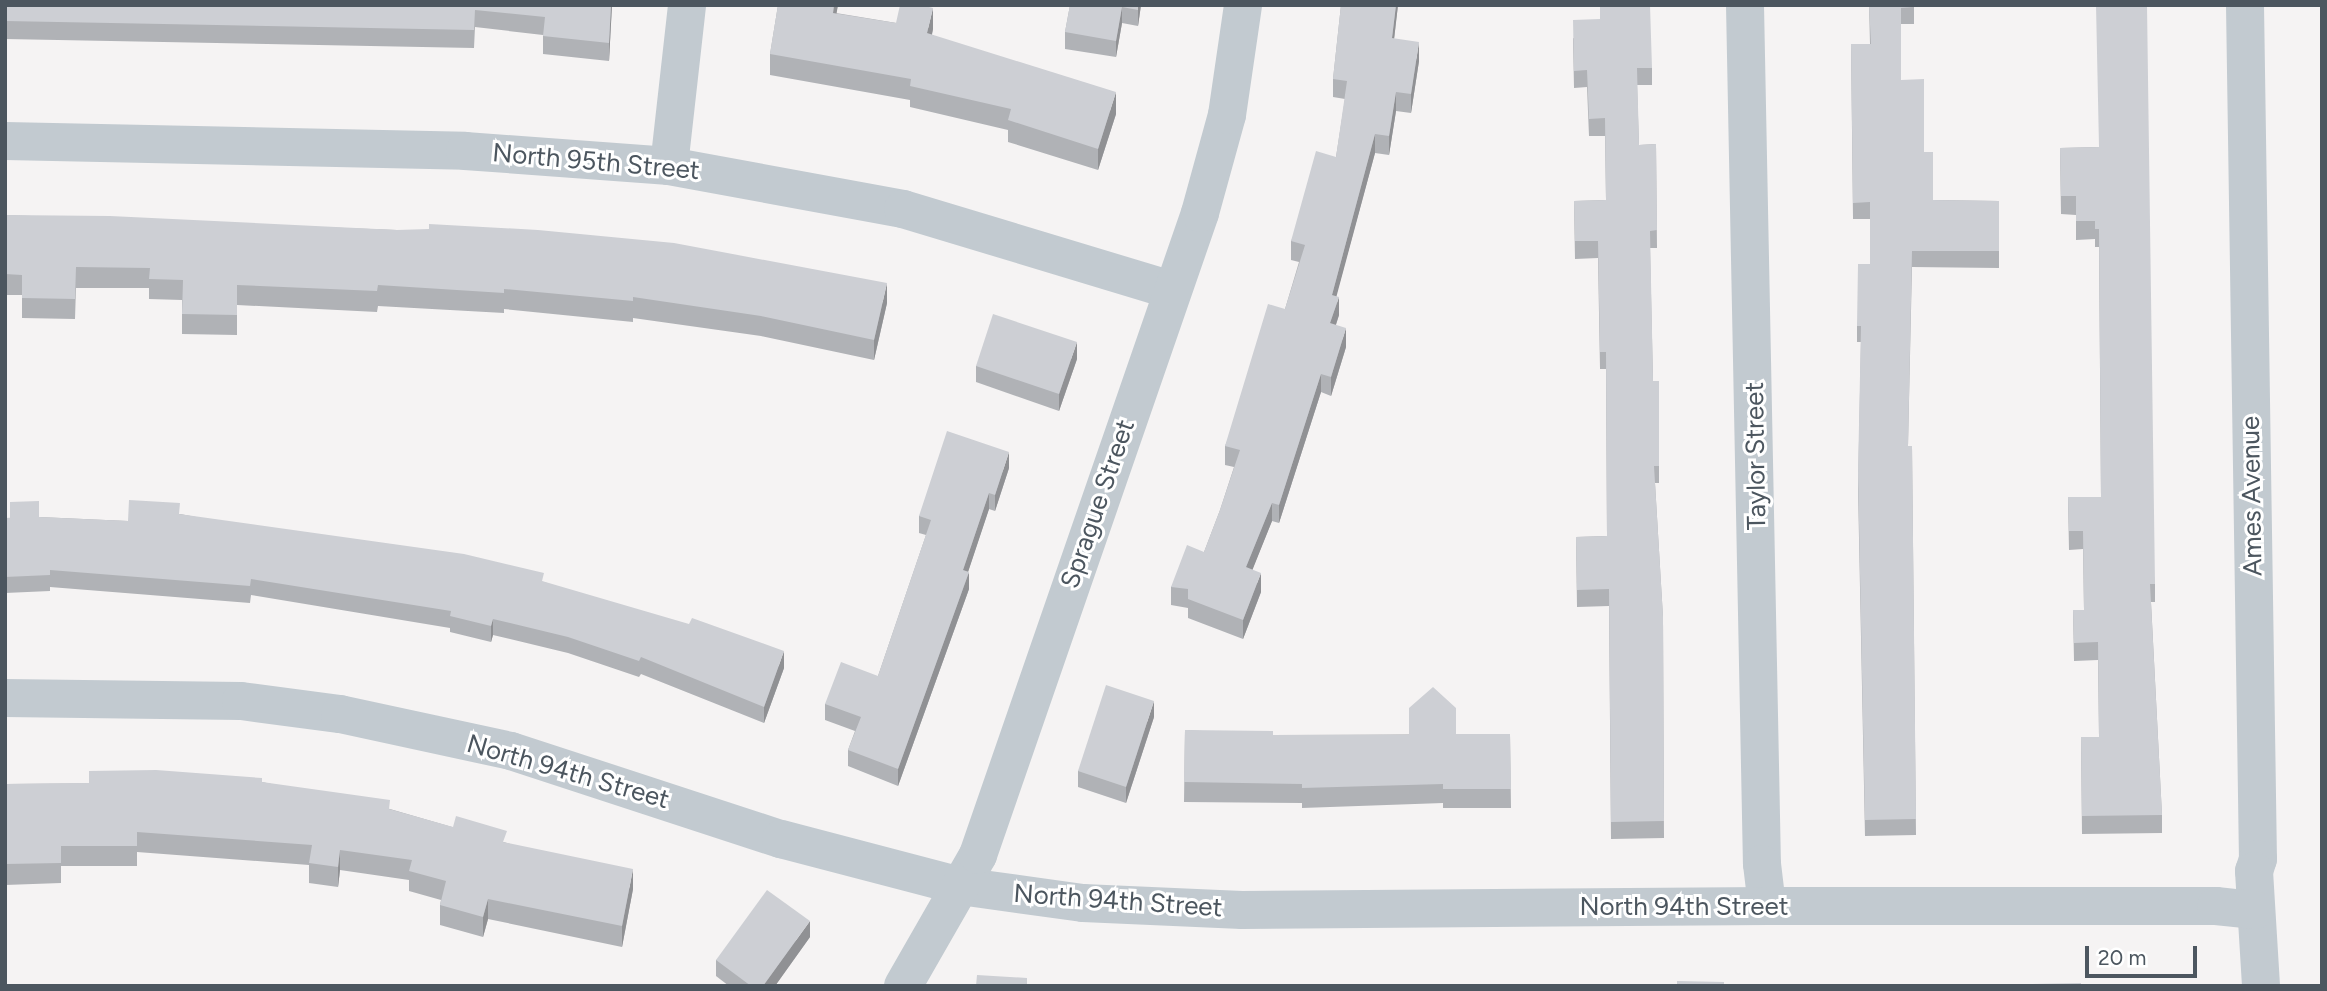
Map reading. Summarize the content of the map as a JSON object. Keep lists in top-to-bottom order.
{
  "streets": {
    "street": [
      "North 95th Street",
      "Taylor Street",
      "Ames Avenue",
      "Sprague Street",
      "North 94th Street"
    ]
  },
  "crossings": [
    ["North 95th Street", "Sprague Street"],
    ["Taylor Street", "North 94th Street"],
    ["Ames Avenue", "North 94th Street"],
    ["Sprague Street", "North 94th Street"]
  ],
  "scale_bar": "20 m"
}
